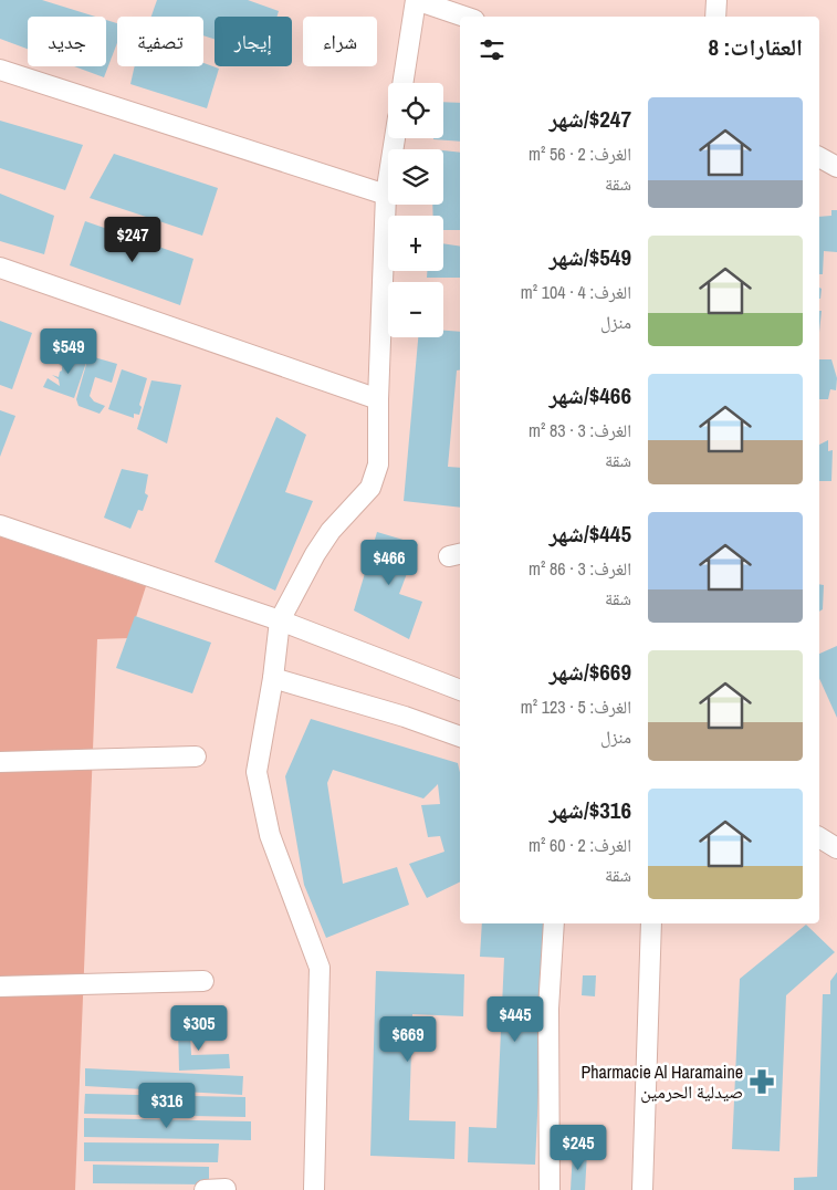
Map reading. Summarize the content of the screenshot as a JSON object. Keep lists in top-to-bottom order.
{
  "places": {
    "pharmacy": ["Pharmacie Al Haramaine صيدلية الحرمين"]
  },
  "page": {
    "chip": [
      "شراء",
      "إيجار",
      "تصفية",
      "جديد"
    ],
    "heading": "العقارات: 8",
    "map_buttons": ["+", "−"],
    "list": [
      {
        "name": "$247/شهر",
        "note": "الغرف: 2 · 56 m² · شقة"
      },
      {
        "name": "$549/شهر",
        "note": "الغرف: 4 · 104 m² · منزل"
      },
      {
        "name": "$466/شهر",
        "note": "الغرف: 3 · 83 m² · شقة"
      },
      {
        "name": "$445/شهر",
        "note": "الغرف: 3 · 86 m² · شقة"
      },
      {
        "name": "$669/شهر",
        "note": "الغرف: 5 · 123 m² · منزل"
      },
      {
        "name": "$316/شهر",
        "note": "الغرف: 2 · 60 m² · شقة"
      }
    ],
    "price": [
      "$247",
      "$549",
      "$466",
      "$445",
      "$305",
      "$669",
      "$316",
      "$245"
    ]
  }
}
